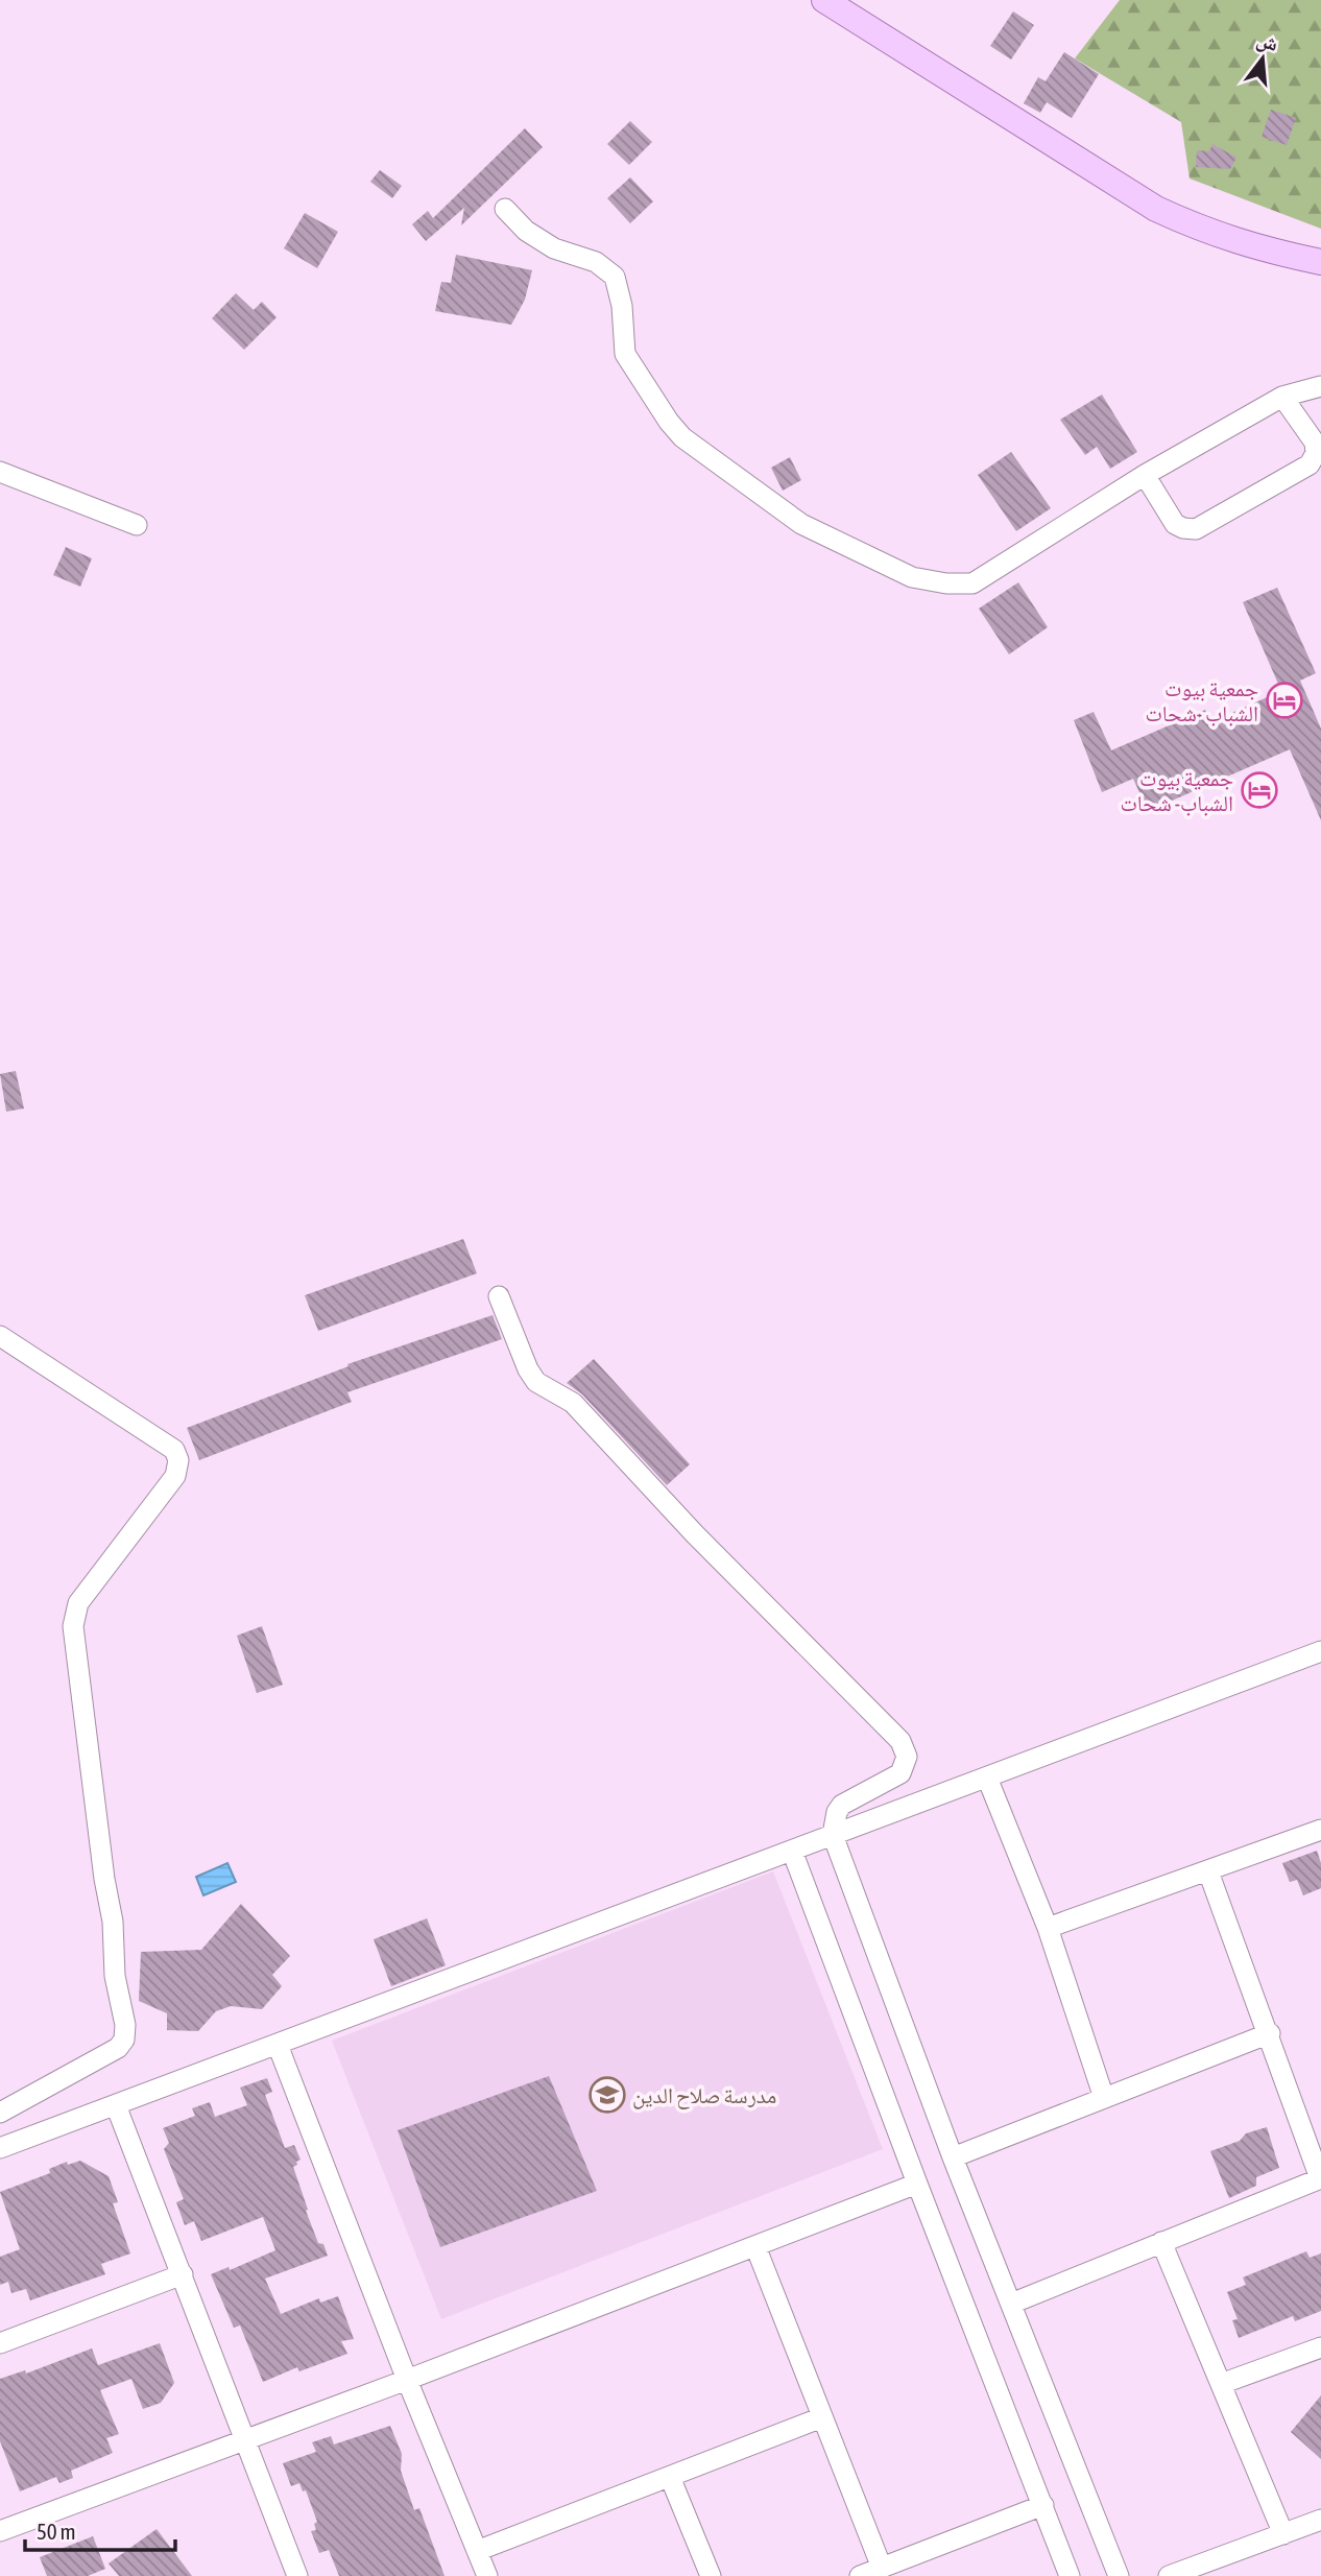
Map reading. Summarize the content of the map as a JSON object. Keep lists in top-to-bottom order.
{
  "places": {
    "hotel": ["جمعية بيوت الشباب -شحات", "جمعية بيوت الشباب- شحات"],
    "school or university": ["مدرسة صلاح الدين"]
  },
  "scale_bar": "50 m",
  "north": "top"
}
